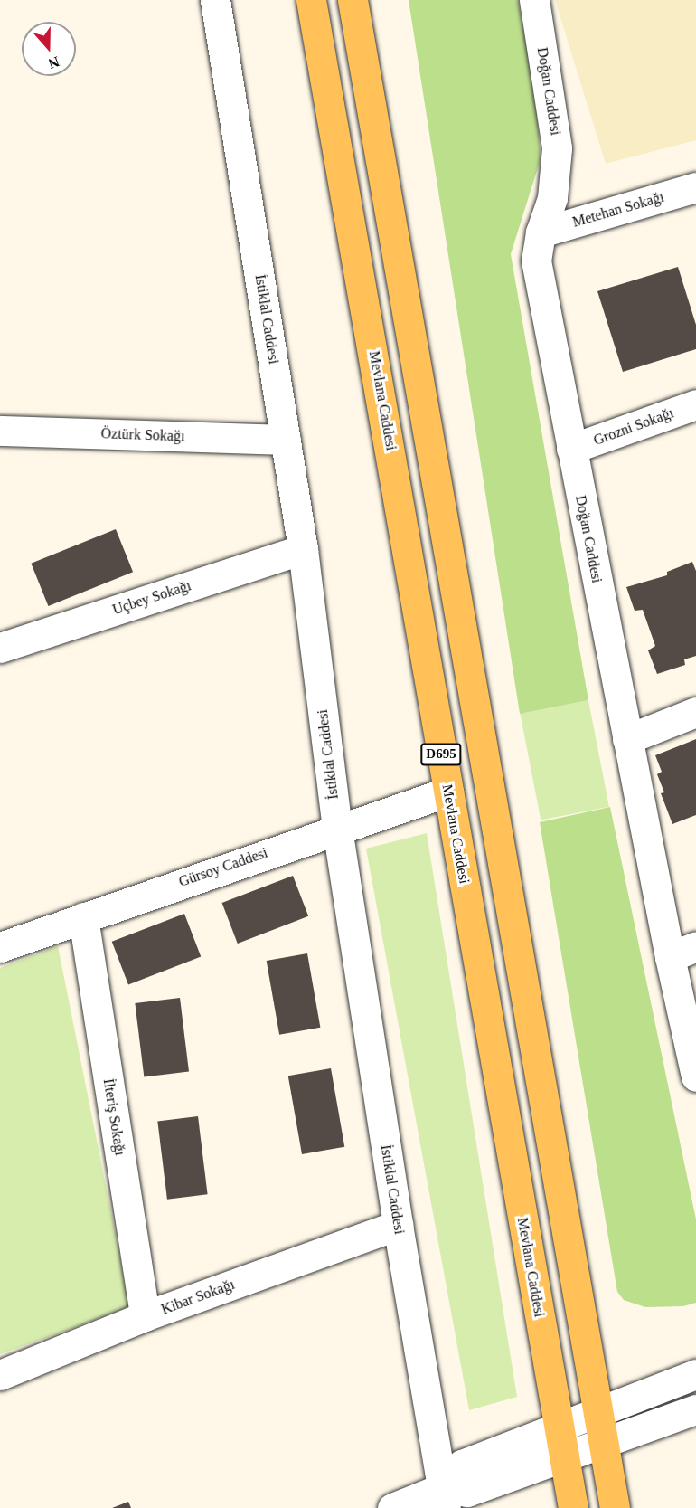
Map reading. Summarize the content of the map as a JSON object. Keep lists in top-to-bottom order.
{
  "streets": {
    "main road": ["Mevlana Caddesi", "D695"],
    "street": [
      "Doğan Caddesi",
      "Metehan Sokağı",
      "İstiklal Caddesi",
      "Grozni Sokağı",
      "Öztürk Sokağı",
      "Uçbey Sokağı",
      "Gürsoy Caddesi",
      "İlteriş Sokağı",
      "Kibar Sokağı"
    ]
  },
  "crossings": [
    ["Doğan Caddesi", "Metehan Sokağı"],
    ["Doğan Caddesi", "Grozni Sokağı"],
    ["İstiklal Caddesi", "Öztürk Sokağı"],
    ["İstiklal Caddesi", "Uçbey Sokağı"],
    ["İstiklal Caddesi", "Gürsoy Caddesi"],
    ["İstiklal Caddesi", "Kibar Sokağı"],
    ["Mevlana Caddesi", "Gürsoy Caddesi"],
    ["Gürsoy Caddesi", "İlteriş Sokağı"],
    ["İlteriş Sokağı", "Kibar Sokağı"]
  ],
  "north": "bottom"
}
